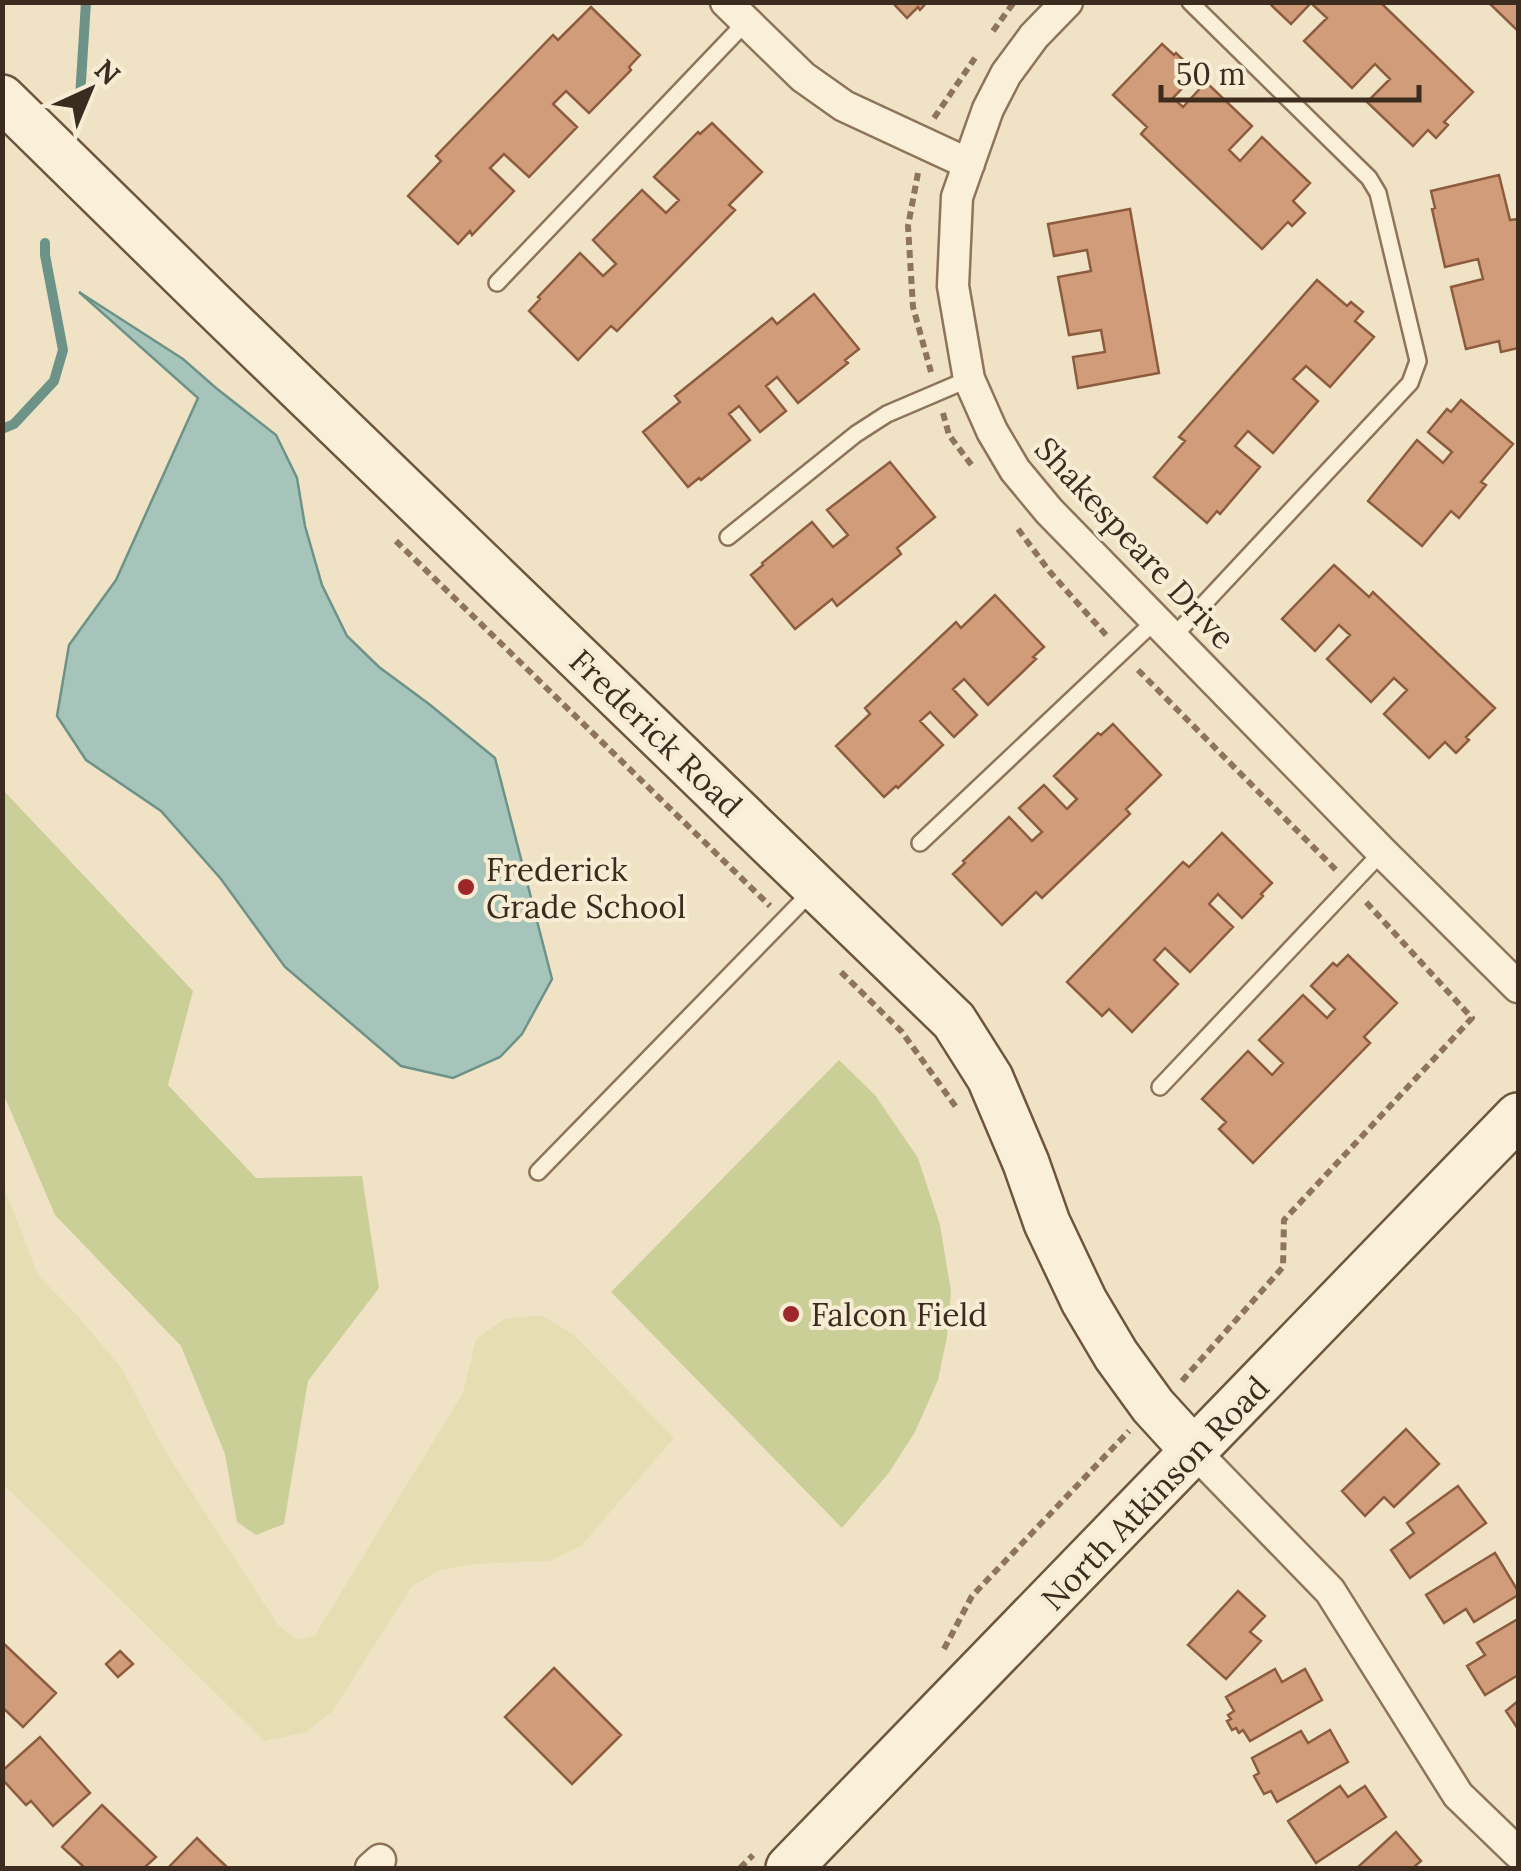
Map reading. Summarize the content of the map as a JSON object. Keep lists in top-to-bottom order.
{
  "streets": {
    "street": ["Shakespeare Drive", "Frederick Road", "North Atkinson Road"]
  },
  "crossings": [
    ["Frederick Road", "North Atkinson Road"]
  ],
  "places": ["Frederick Grade School", "Falcon Field"],
  "scale_bar": "50 m",
  "north": "top right"
}
